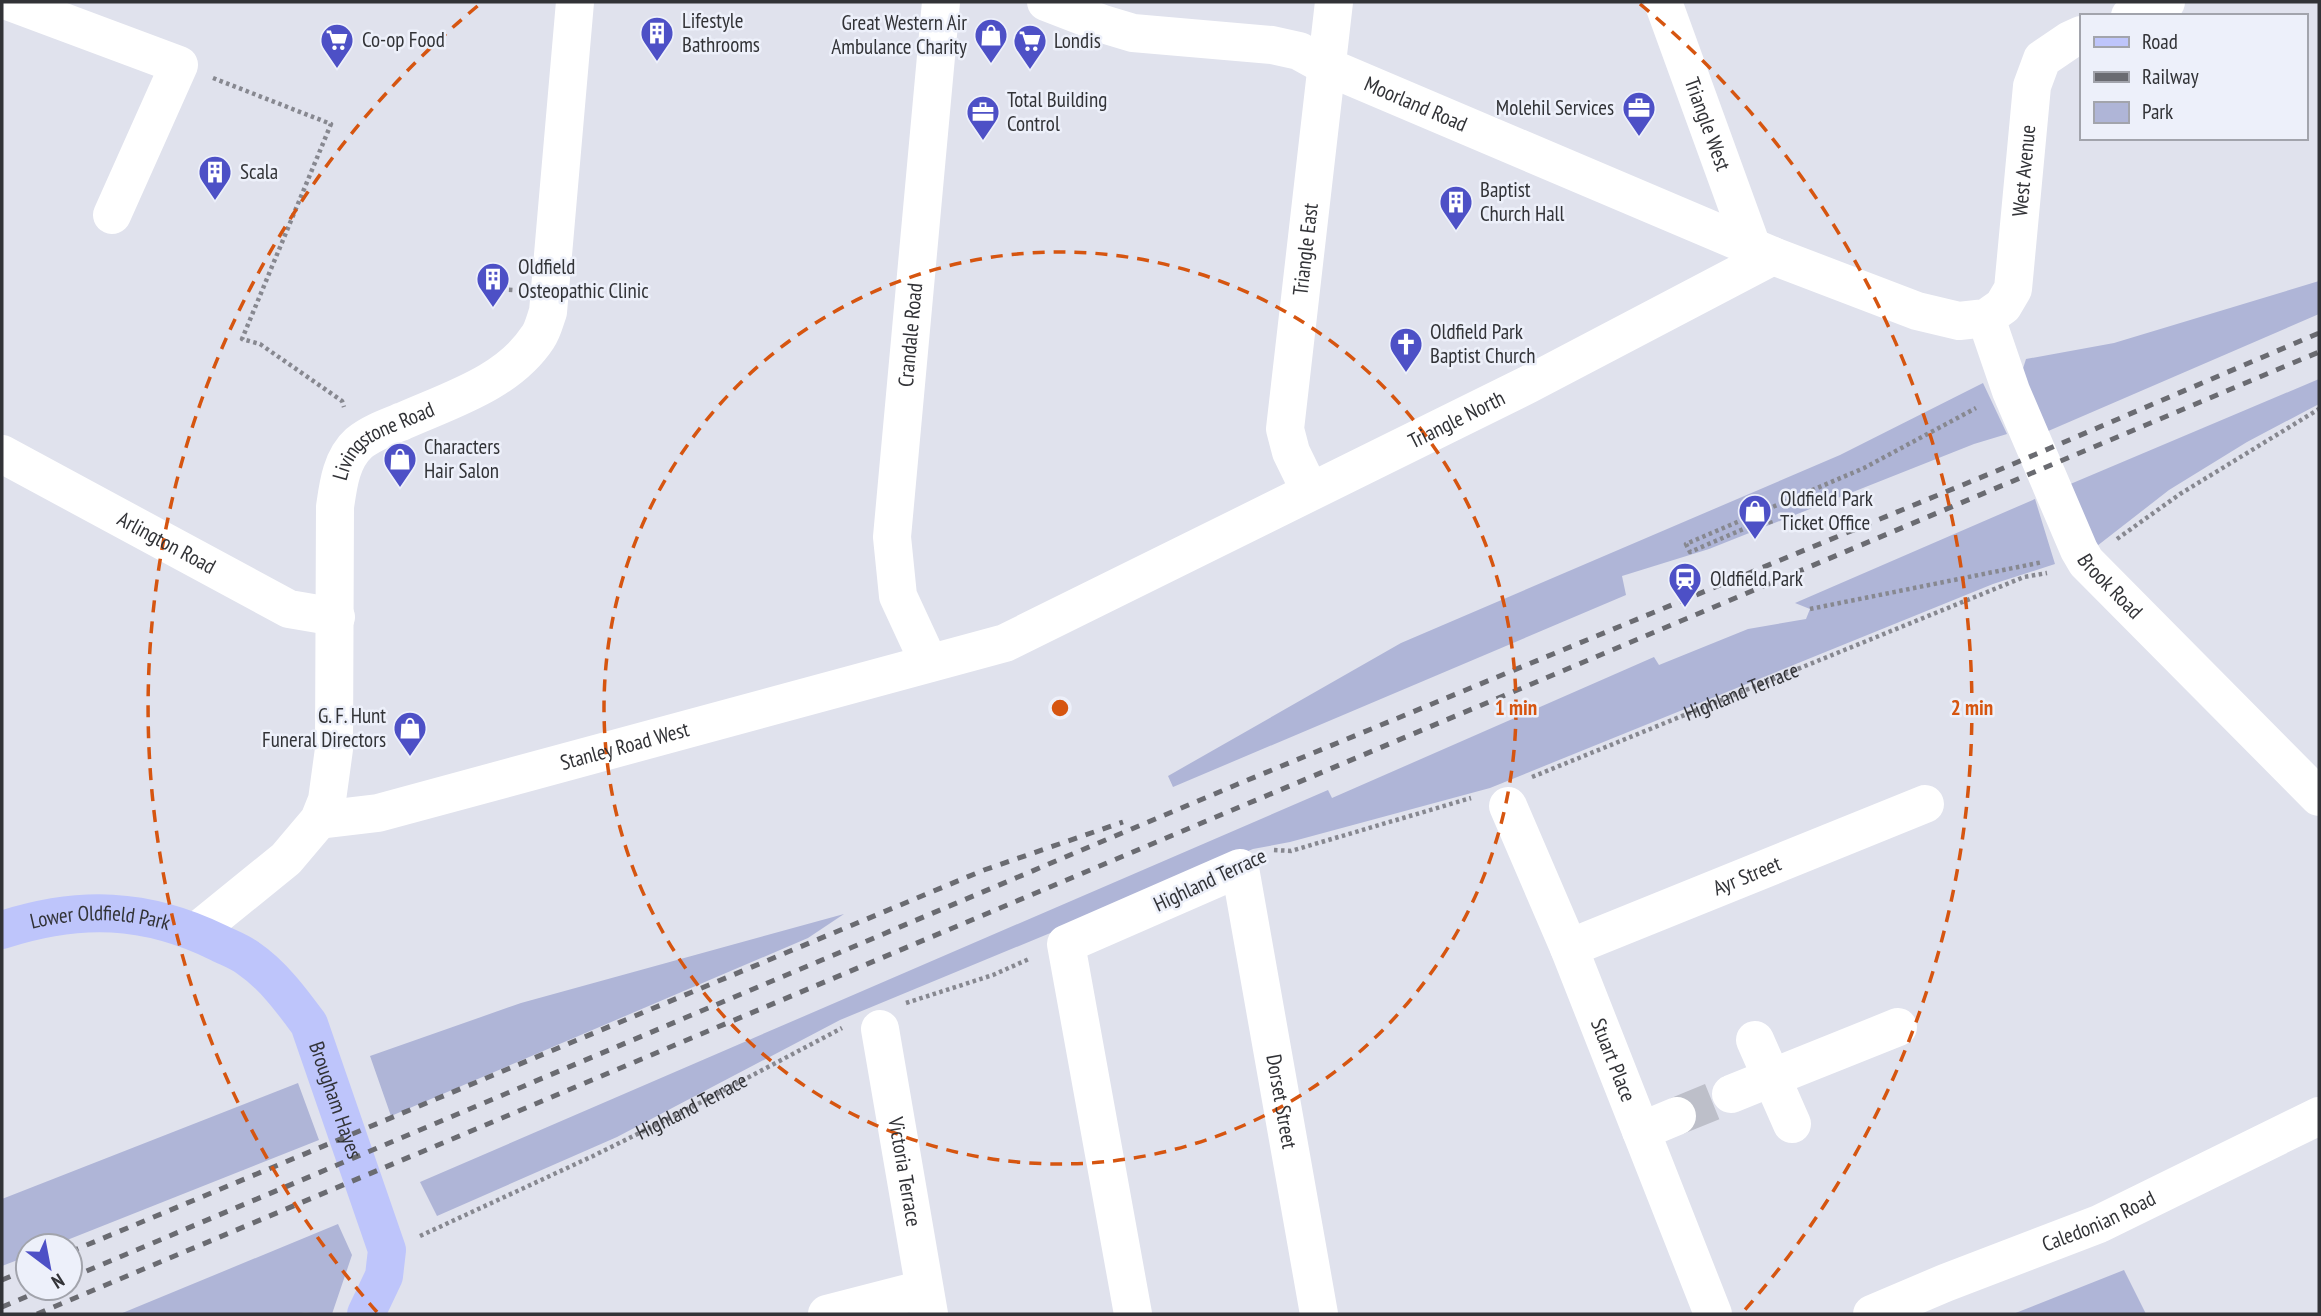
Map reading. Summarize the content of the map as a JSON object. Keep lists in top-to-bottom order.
{
  "streets": {
    "main road": ["Lower Oldfield Park", "Brougham Hayes"],
    "street": [
      "Moorland Road",
      "Triangle West",
      "West Avenue",
      "Triangle East",
      "Crandale Road",
      "Triangle North",
      "Livingstone Road",
      "Arlington Road",
      "Brook Road",
      "Highland Terrace",
      "Stanley Road West",
      "Ayr Street",
      "Stuart Place",
      "Dorset Street",
      "Victoria Terrace",
      "Caledonian Road"
    ]
  },
  "crossings": [
    ["Moorland Road", "Triangle West"],
    ["Moorland Road", "Triangle East"],
    ["Moorland Road", "Triangle North"],
    ["Triangle West", "Triangle North"],
    ["West Avenue", "Brook Road"],
    ["Triangle East", "Triangle North"],
    ["Crandale Road", "Triangle North"],
    ["Crandale Road", "Stanley Road West"],
    ["Triangle North", "Stanley Road West"],
    ["Livingstone Road", "Arlington Road"],
    ["Livingstone Road", "Stanley Road West"],
    ["Livingstone Road", "Lower Oldfield Park"],
    ["Livingstone Road", "Brougham Hayes"],
    ["Brook Road", "Highland Terrace"],
    ["Highland Terrace", "Stuart Place"],
    ["Highland Terrace", "Dorset Street"],
    ["Highland Terrace", "Victoria Terrace"],
    ["Ayr Street", "Stuart Place"],
    ["Lower Oldfield Park", "Brougham Hayes"]
  ],
  "places": {
    "building": [
      "Lifestyle Bathrooms",
      "Scala",
      "Baptist Church Hall",
      "Oldfield Osteopathic Clinic"
    ],
    "shop": [
      "Great Western Air Ambulance Charity",
      "Characters Hair Salon",
      "Oldfield Park Ticket Office",
      "G. F. Hunt Funeral Directors"
    ],
    "supermarket": ["Co-op Food", "Londis"],
    "office": ["Molehil Services", "Total Building Control"],
    "church": ["Oldfield Park Baptist Church"],
    "station": ["Oldfield Park"]
  },
  "legend": ["Road", "Railway", "Park"],
  "north": "bottom right",
  "rings": ["1 min", "2 min"]
}
